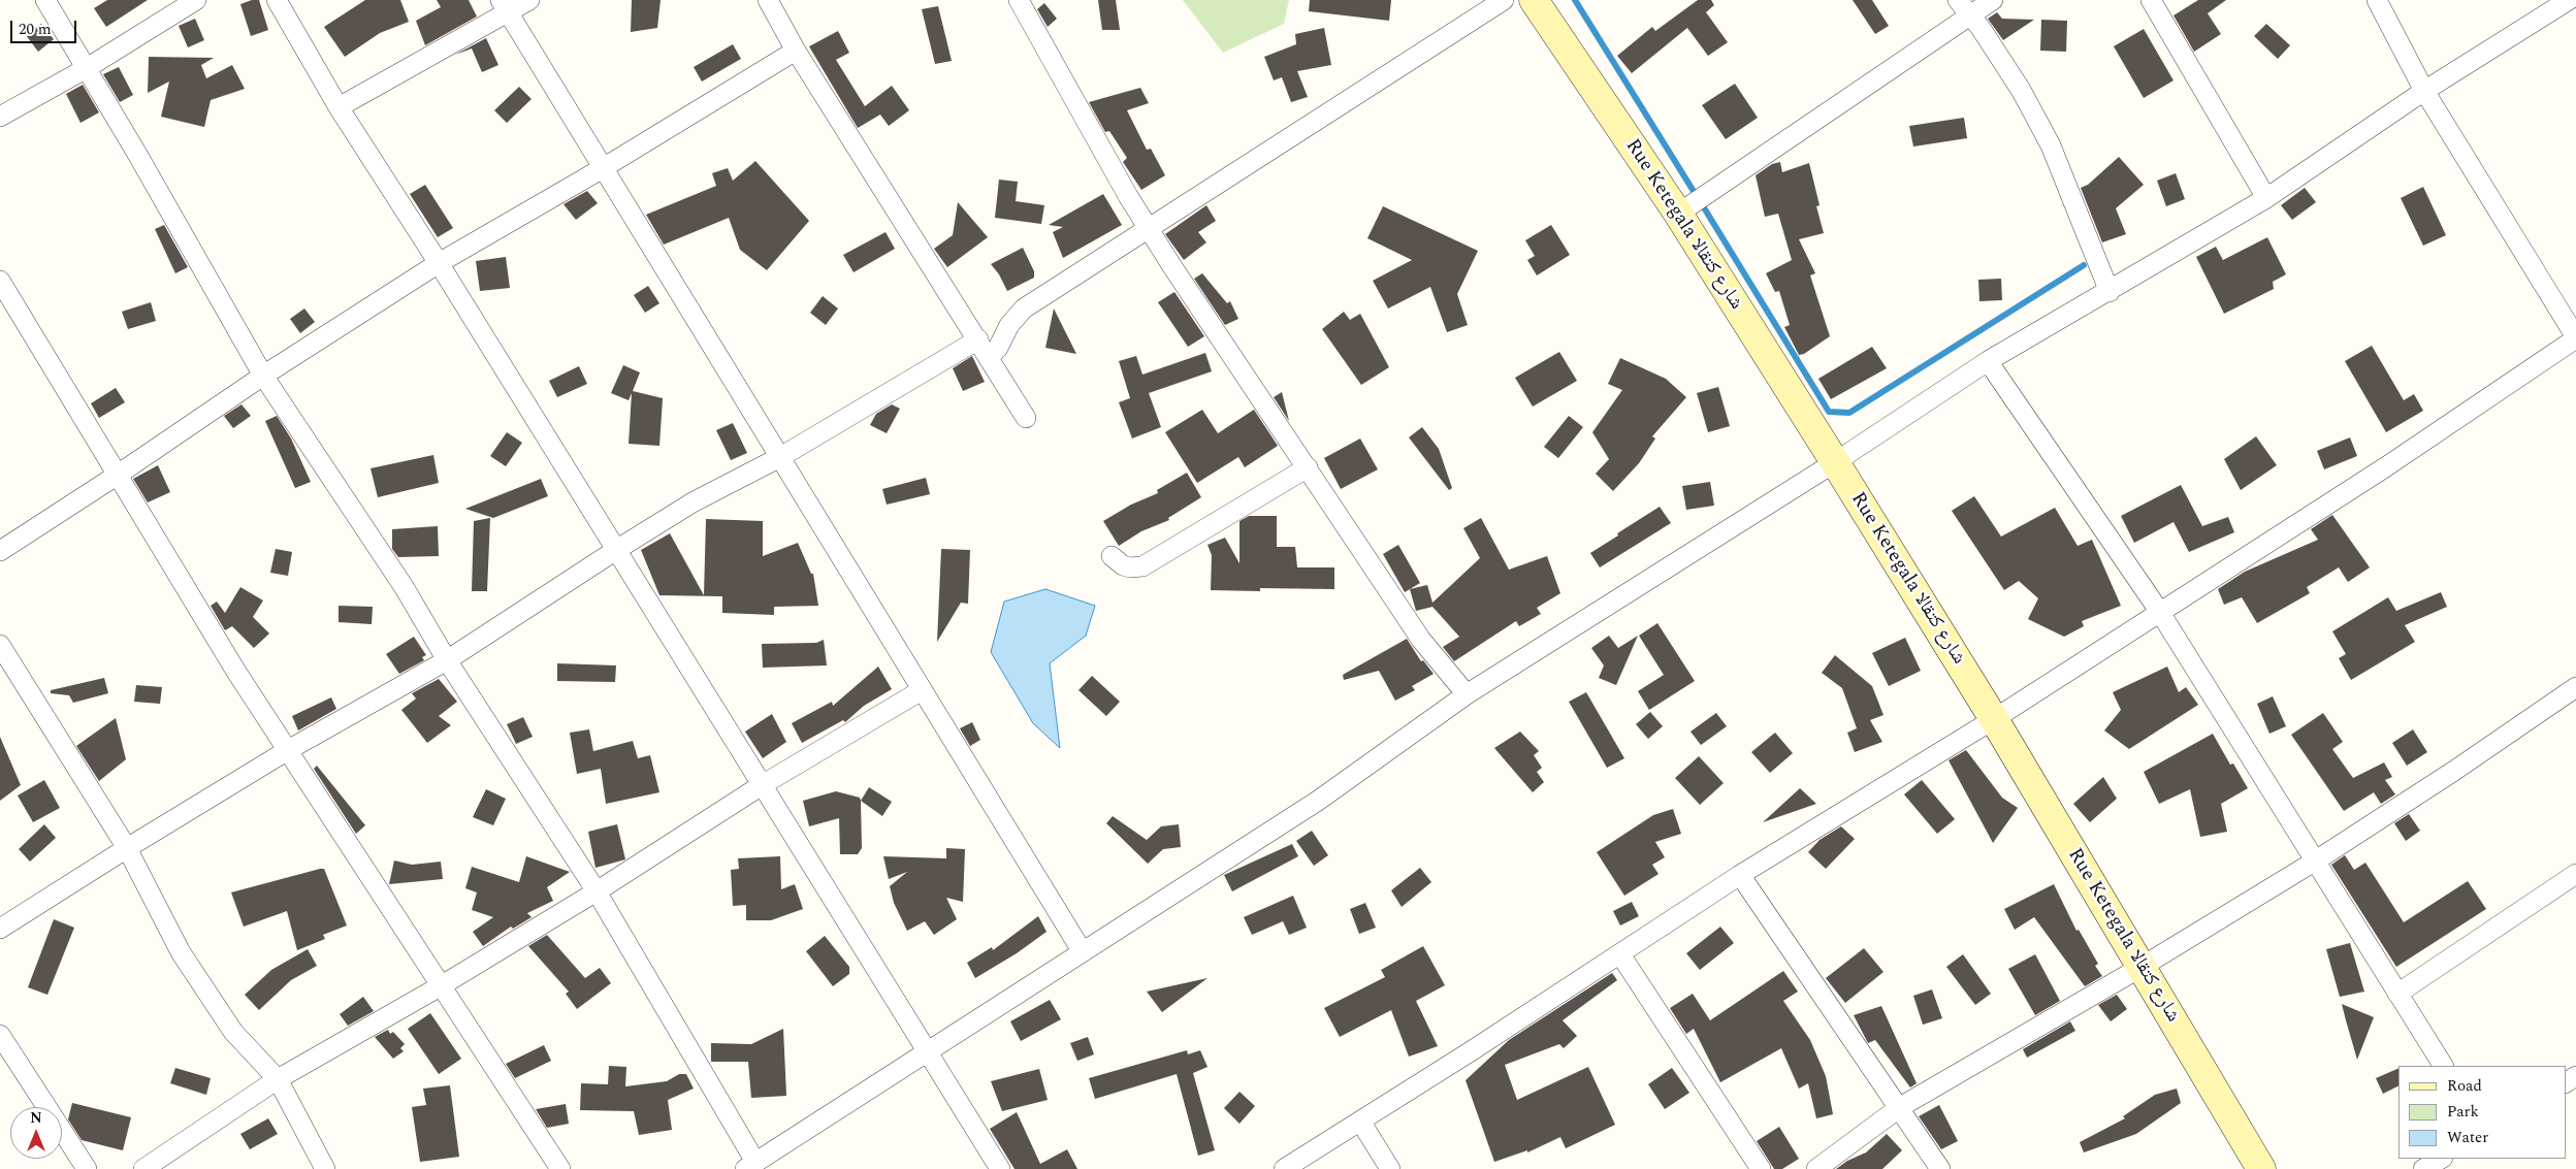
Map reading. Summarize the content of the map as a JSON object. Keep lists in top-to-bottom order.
{
  "streets": {
    "street": ["Rue Ketegala شارع كتقالا"]
  },
  "legend": ["Road", "Park", "Water"],
  "scale_bar": "20 m",
  "north": "top"
}
